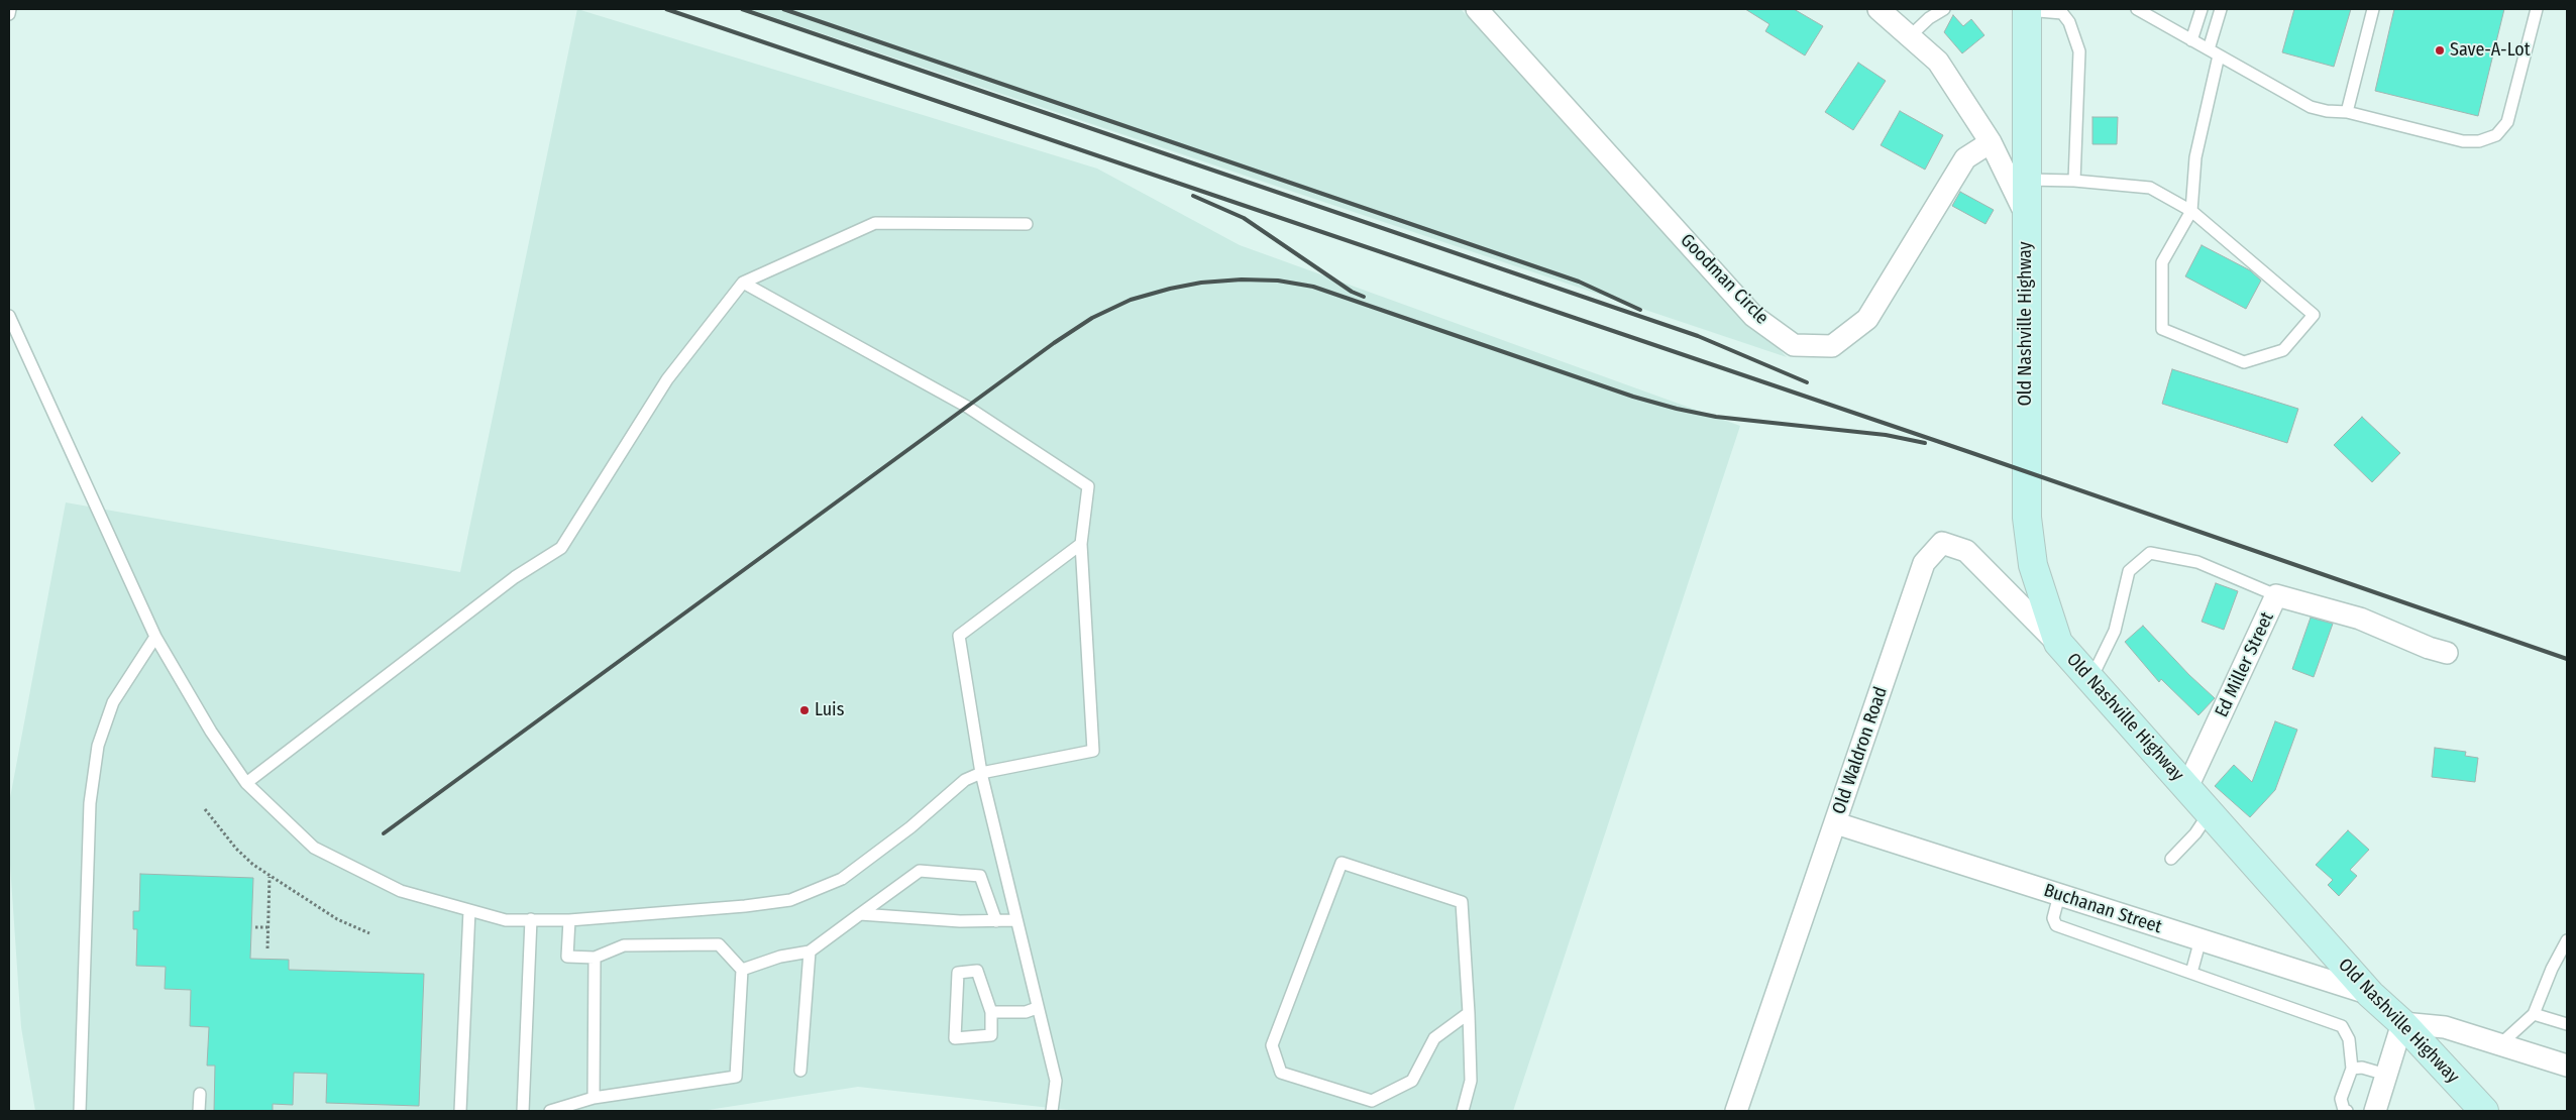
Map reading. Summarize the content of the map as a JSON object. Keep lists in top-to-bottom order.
{
  "streets": {
    "main road": ["Old Nashville Highway"],
    "street": [
      "Goodman Circle",
      "Ed Miller Street",
      "Old Waldron Road",
      "Buchanan Street"
    ]
  },
  "crossings": [
    ["Goodman Circle", "Old Nashville Highway"],
    ["Old Nashville Highway", "Ed Miller Street"],
    ["Old Nashville Highway", "Old Waldron Road"],
    ["Old Nashville Highway", "Buchanan Street"],
    ["Old Waldron Road", "Buchanan Street"]
  ],
  "places": ["Save-A-Lot", "Luis"]
}
